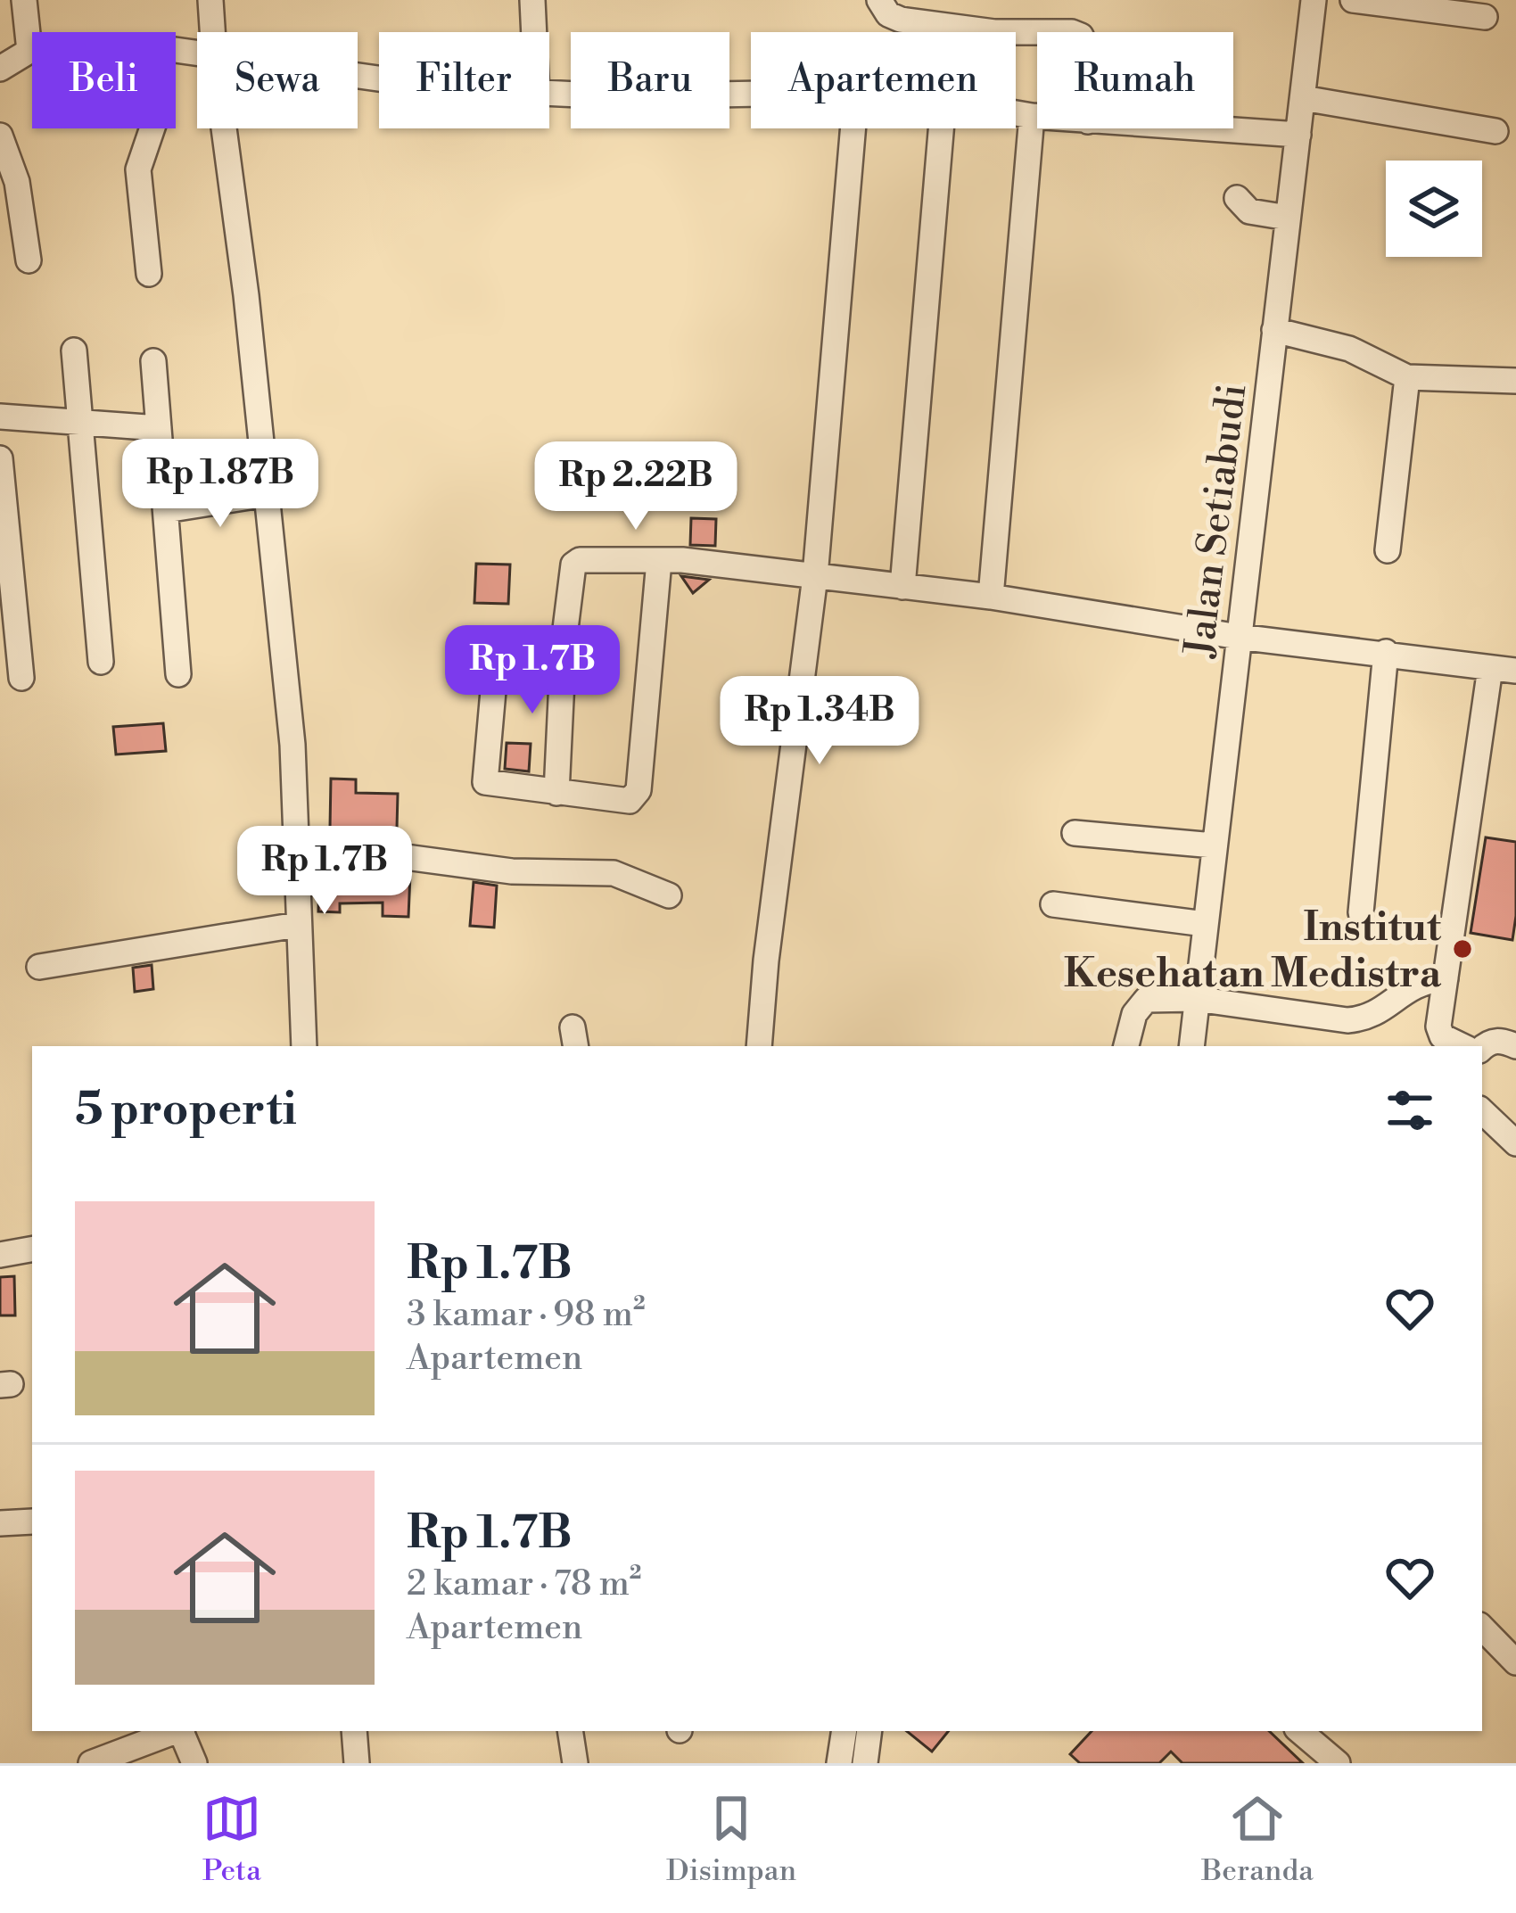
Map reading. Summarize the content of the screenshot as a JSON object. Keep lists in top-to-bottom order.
{
  "streets": {
    "street": ["Jalan Setiabudi"]
  },
  "places": ["Institut Kesehatan Medistra"],
  "page": {
    "chip": [
      "Beli",
      "Sewa",
      "Filter",
      "Baru",
      "Apartemen",
      "Rumah"
    ],
    "price": [
      "Rp 1.87B",
      "Rp 2.22B",
      "Rp 1.7B",
      "Rp 1.34B",
      "Rp 1.7B"
    ],
    "heading": "5 properti",
    "list": [
      {
        "name": "Rp 1.7B",
        "note": "3 kamar · 98 m² · Apartemen"
      },
      {
        "name": "Rp 1.7B",
        "note": "2 kamar · 78 m² · Apartemen"
      }
    ],
    "tabs": ["Peta", "Disimpan", "Beranda"]
  }
}
